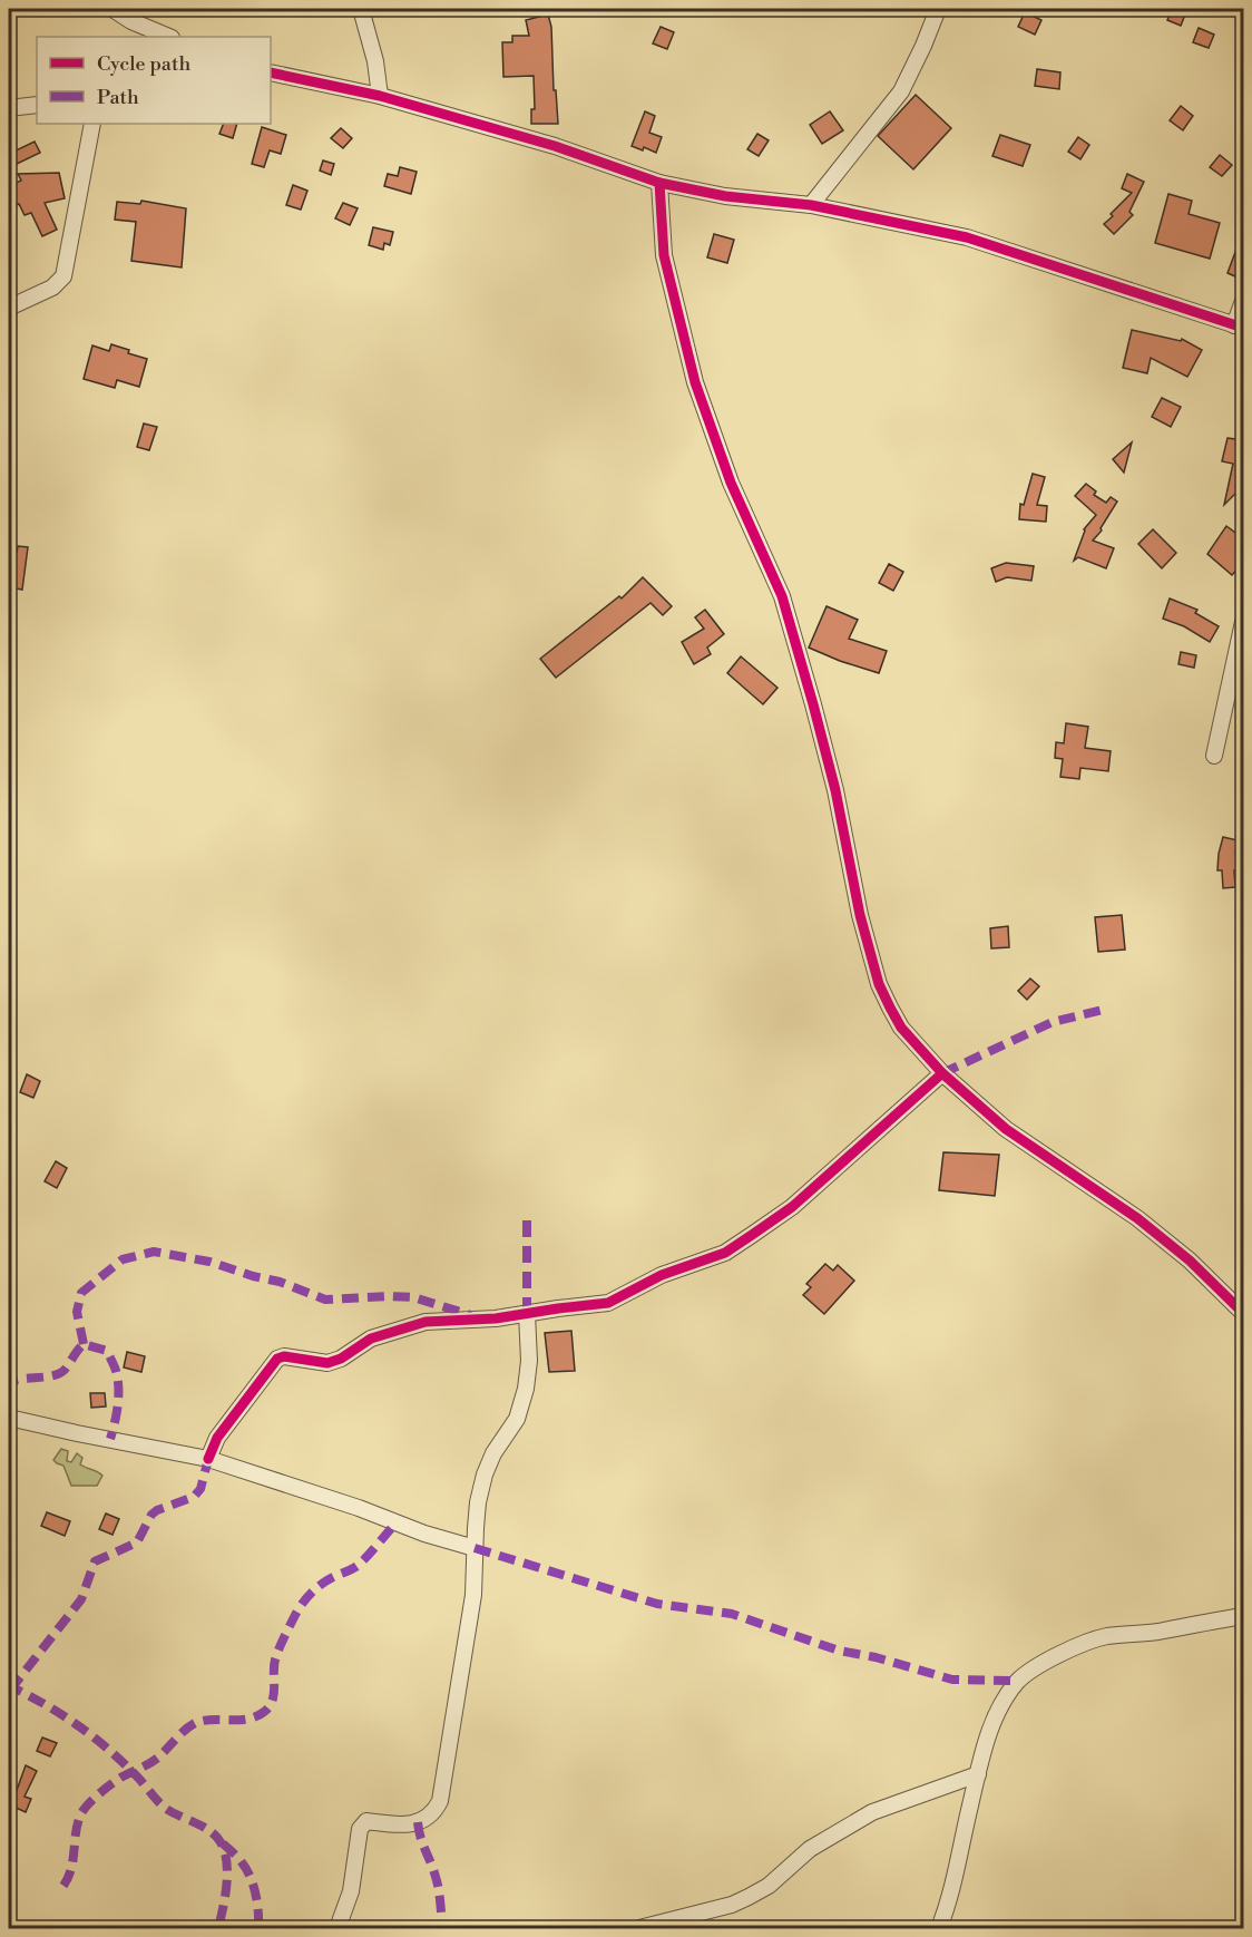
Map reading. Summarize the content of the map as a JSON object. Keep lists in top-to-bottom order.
{
  "legend": ["Cycle path", "Path"]
}
